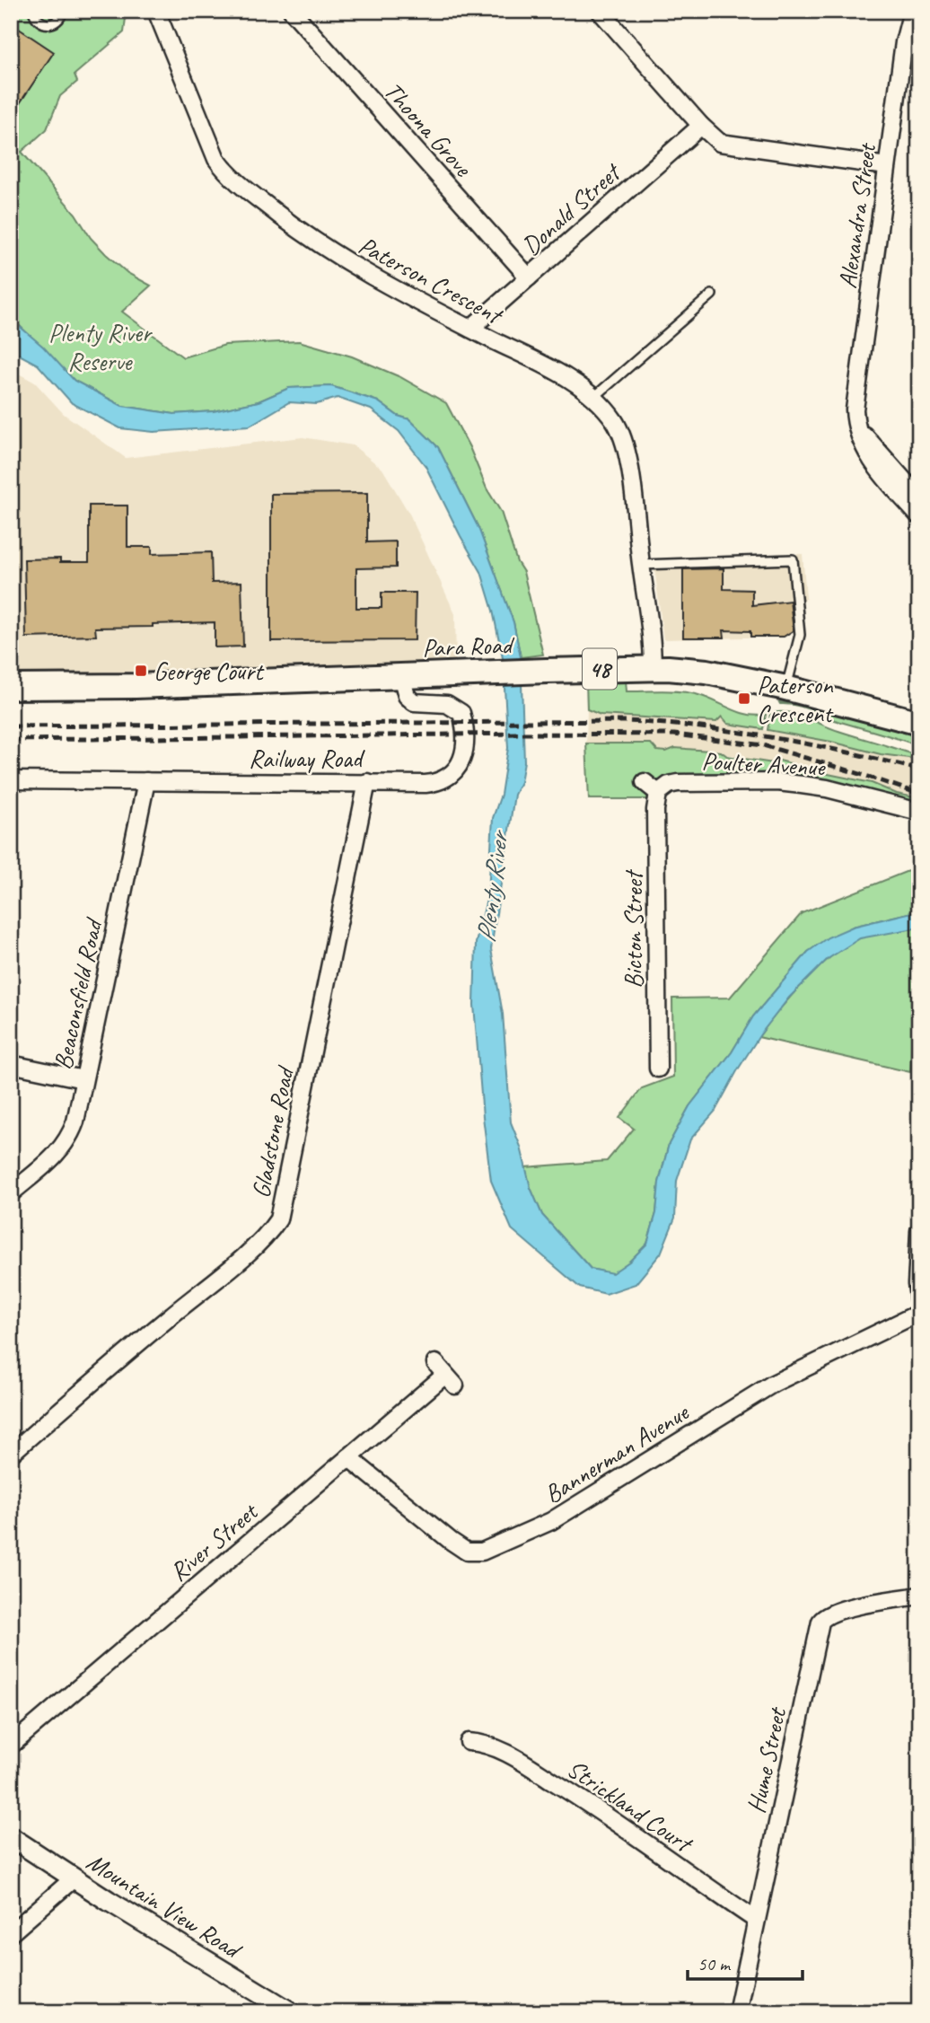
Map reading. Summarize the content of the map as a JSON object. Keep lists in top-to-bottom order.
{
  "streets": {
    "main road": ["Para Road", "48"],
    "street": [
      "Thoona Grove",
      "Donald Street",
      "Alexandra Street",
      "Paterson Crescent",
      "Railway Road",
      "Poulter Avenue",
      "Bicton Street",
      "Beaconsfield Road",
      "Gladstone Road",
      "Bannerman Avenue",
      "River Street",
      "Hume Street",
      "Strickland Court",
      "Mountain View Road"
    ]
  },
  "crossings": [
    ["Thoona Grove", "Donald Street"],
    ["Donald Street", "Paterson Crescent"],
    ["Paterson Crescent", "Para Road"],
    ["Para Road", "Railway Road"],
    ["Railway Road", "Beaconsfield Road"],
    ["Railway Road", "Gladstone Road"],
    ["Poulter Avenue", "Bicton Street"],
    ["Bannerman Avenue", "River Street"],
    ["Hume Street", "Strickland Court"]
  ],
  "water": ["Plenty River"],
  "parks": ["Plenty River Reserve"],
  "places": {
    "transit": ["George Court", "Paterson Crescent"]
  },
  "scale_bar": "50 m"
}
